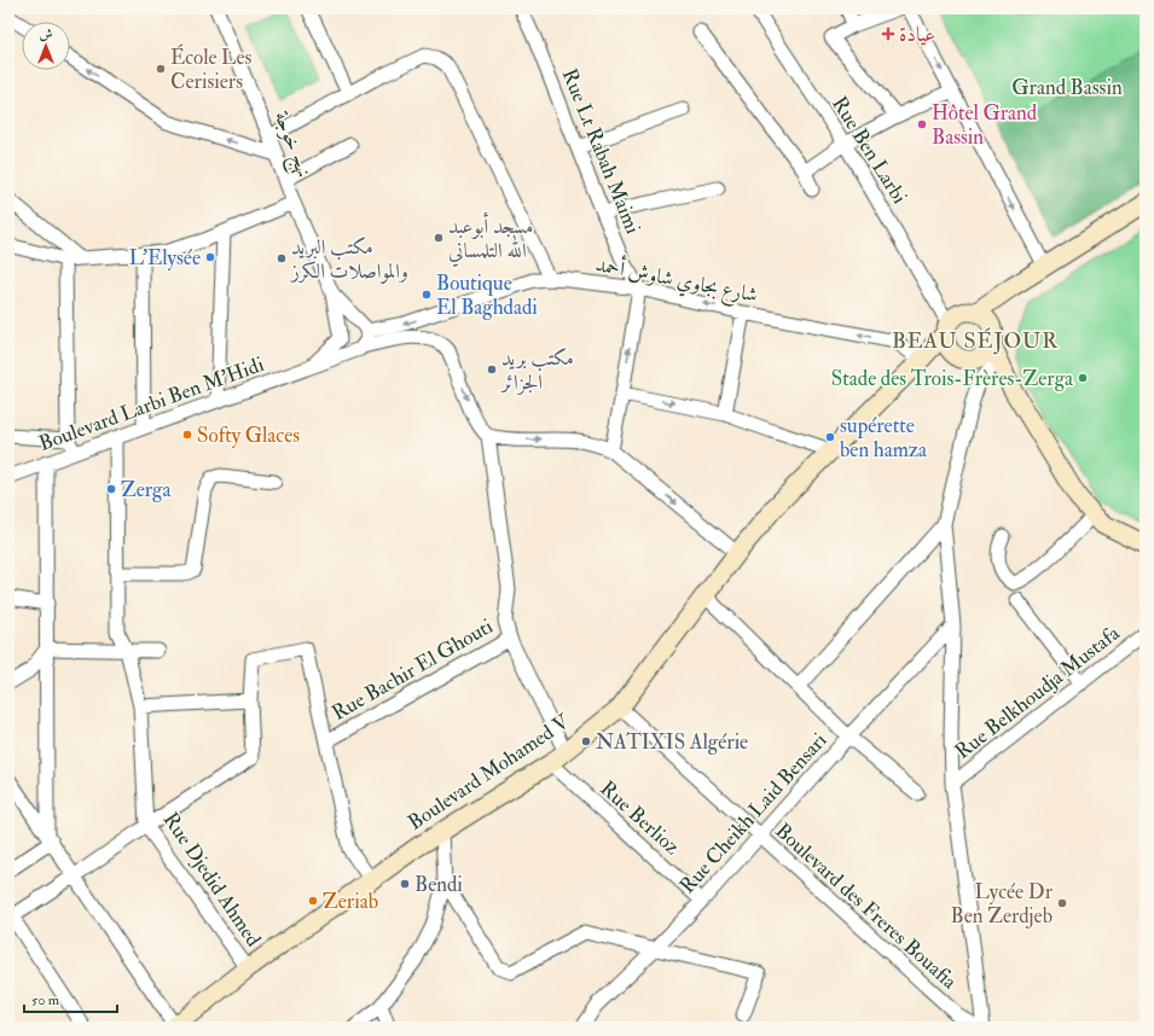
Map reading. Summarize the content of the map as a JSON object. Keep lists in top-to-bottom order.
{
  "streets": {
    "main road": ["Boulevard Mohamed V"],
    "street": [
      "نهج خوجة",
      "Rue Ben Larbi",
      "Rue Lt Rabah Maimi",
      "شارع بجاوي شاوش أحمد",
      "Boulevard Larbi Ben M'Hidi",
      "Rue Bachir El Ghouti",
      "Rue Belkhoudja Mustafa",
      "Rue Cheikh Laid Bensari",
      "Rue Berlioz",
      "Rue Djedid Ahmed",
      "Boulevard des Freres Bouafia"
    ]
  },
  "crossings": [
    ["نهج خوجة", "شارع بجاوي شاوش أحمد"],
    ["نهج خوجة", "Boulevard Larbi Ben M'Hidi"],
    ["Rue Ben Larbi", "Boulevard Mohamed V"],
    ["Rue Lt Rabah Maimi", "شارع بجاوي شاوش أحمد"],
    ["شارع بجاوي شاوش أحمد", "Boulevard Larbi Ben M'Hidi"],
    ["شارع بجاوي شاوش أحمد", "Boulevard Mohamed V"],
    ["Boulevard Larbi Ben M'Hidi", "Rue Bachir El Ghouti"],
    ["Boulevard Larbi Ben M'Hidi", "Rue Djedid Ahmed"],
    ["Rue Belkhoudja Mustafa", "Rue Cheikh Laid Bensari"],
    ["Boulevard Mohamed V", "Rue Berlioz"],
    ["Boulevard Mohamed V", "Rue Djedid Ahmed"],
    ["Boulevard Mohamed V", "Boulevard des Freres Bouafia"],
    ["Rue Cheikh Laid Bensari", "Rue Berlioz"],
    ["Rue Cheikh Laid Bensari", "Boulevard des Freres Bouafia"]
  ],
  "districts": ["BEAU SÉJOUR"],
  "parks": ["Grand Bassin"],
  "places": {
    "health": ["عيادة"],
    "other": [
      "École Les Cerisiers",
      "Hôtel Grand Bassin",
      "مسجد أبوعبد الله التلمساني",
      "L’Elysée",
      "مكتب البريد والمواصلات الكرز",
      "Boutique El Baghdadi",
      "مكتب بريد الجزائر",
      "Stade des Trois-Frères-Zerga",
      "Softy Glaces",
      "supérette ben hamza",
      "Zerga",
      "NATIXIS Algérie",
      "Bendi",
      "Zeriab",
      "Lycée Dr Ben Zerdjeb"
    ]
  },
  "scale_bar": "50 m",
  "north": "top"
}
